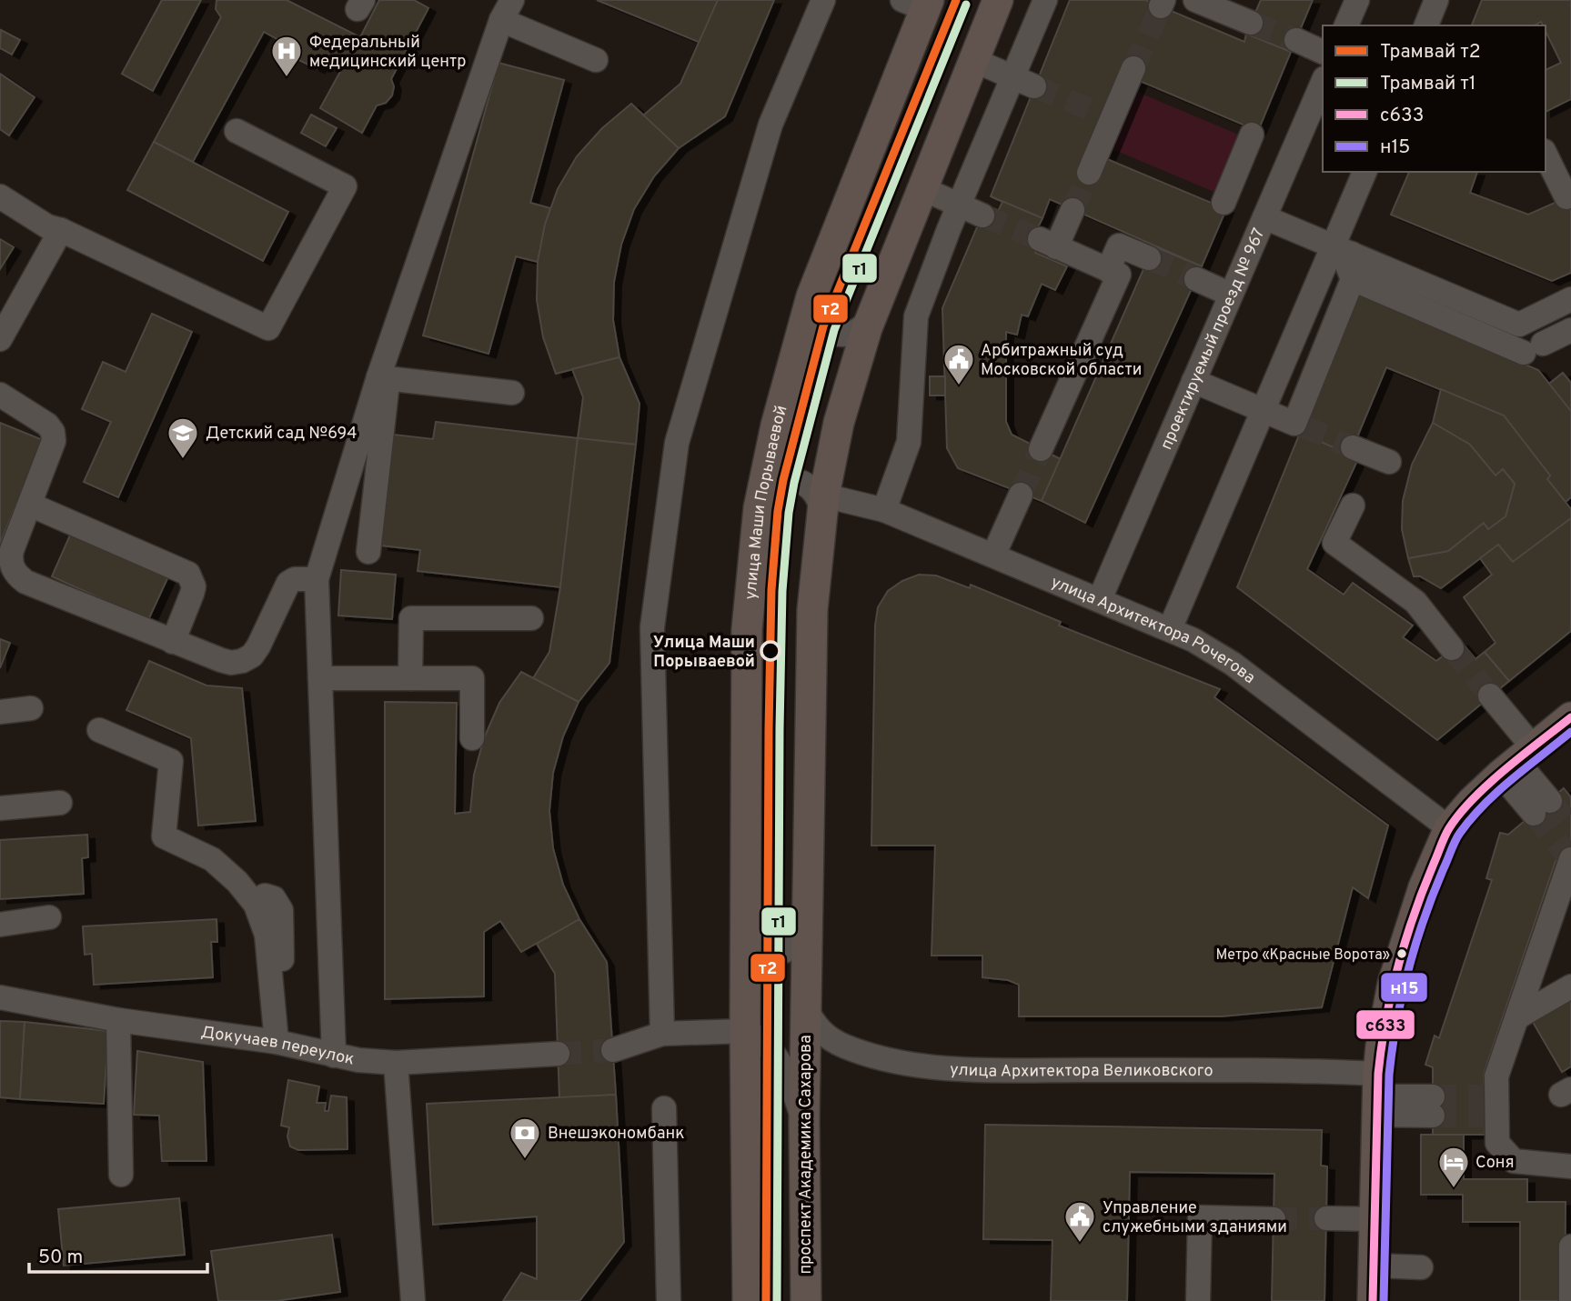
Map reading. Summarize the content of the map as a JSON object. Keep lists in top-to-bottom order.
{
  "streets": {
    "main road": ["улица Маши Порываевой", "проспект Академика Сахарова"],
    "street": [
      "проектируемый проезд № 967",
      "улица Архитектора Рочегова",
      "Докучаев переулок",
      "улица Архитектора Великовского"
    ]
  },
  "crossings": [
    ["проектируемый проезд № 967", "улица Архитектора Рочегова"],
    ["улица Архитектора Великовского", "проспект Академика Сахарова"]
  ],
  "places": {
    "hospital": ["Федеральный медицинский центр"],
    "public building": ["Арбитражный суд Московской области", "Управление служебными зданиями"],
    "school or university": ["Детский сад №694"],
    "other": ["Улица Маши Порываевой", "Метро «Красные Ворота»"],
    "bank": ["Внешэкономбанк"],
    "hotel": ["Соня"]
  },
  "lines": [
    "tram line т2",
    "tram line т1",
    "transit line с633",
    "transit line н15"
  ],
  "legend": [
    "Трамвай т2",
    "Трамвай т1",
    "с633",
    "н15"
  ],
  "scale_bar": "50 m"
}
